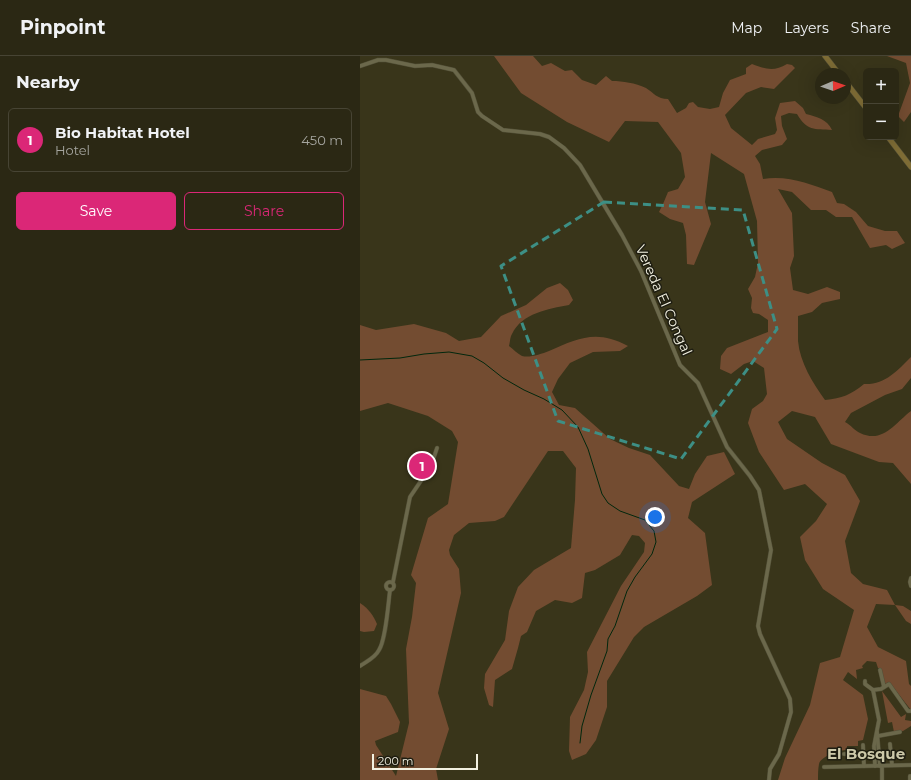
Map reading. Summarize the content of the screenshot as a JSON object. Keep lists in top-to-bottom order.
{
  "streets": {
    "street": ["Vereda El Congal"]
  },
  "districts": ["El Bosque"],
  "scale_bar": "200 m",
  "north": "right",
  "page": {
    "header": "Pinpoint",
    "nav": ["Map", "Layers", "Share"],
    "heading": "Nearby",
    "map_buttons": ["+", "−"],
    "list": [
      {
        "mark": "1",
        "name": "Bio Habitat Hotel",
        "note": "Hotel",
        "value": "450 m"
      }
    ],
    "buttons": ["Save", "Share"],
    "pins": "1",
    "scale": "200 m"
  }
}
